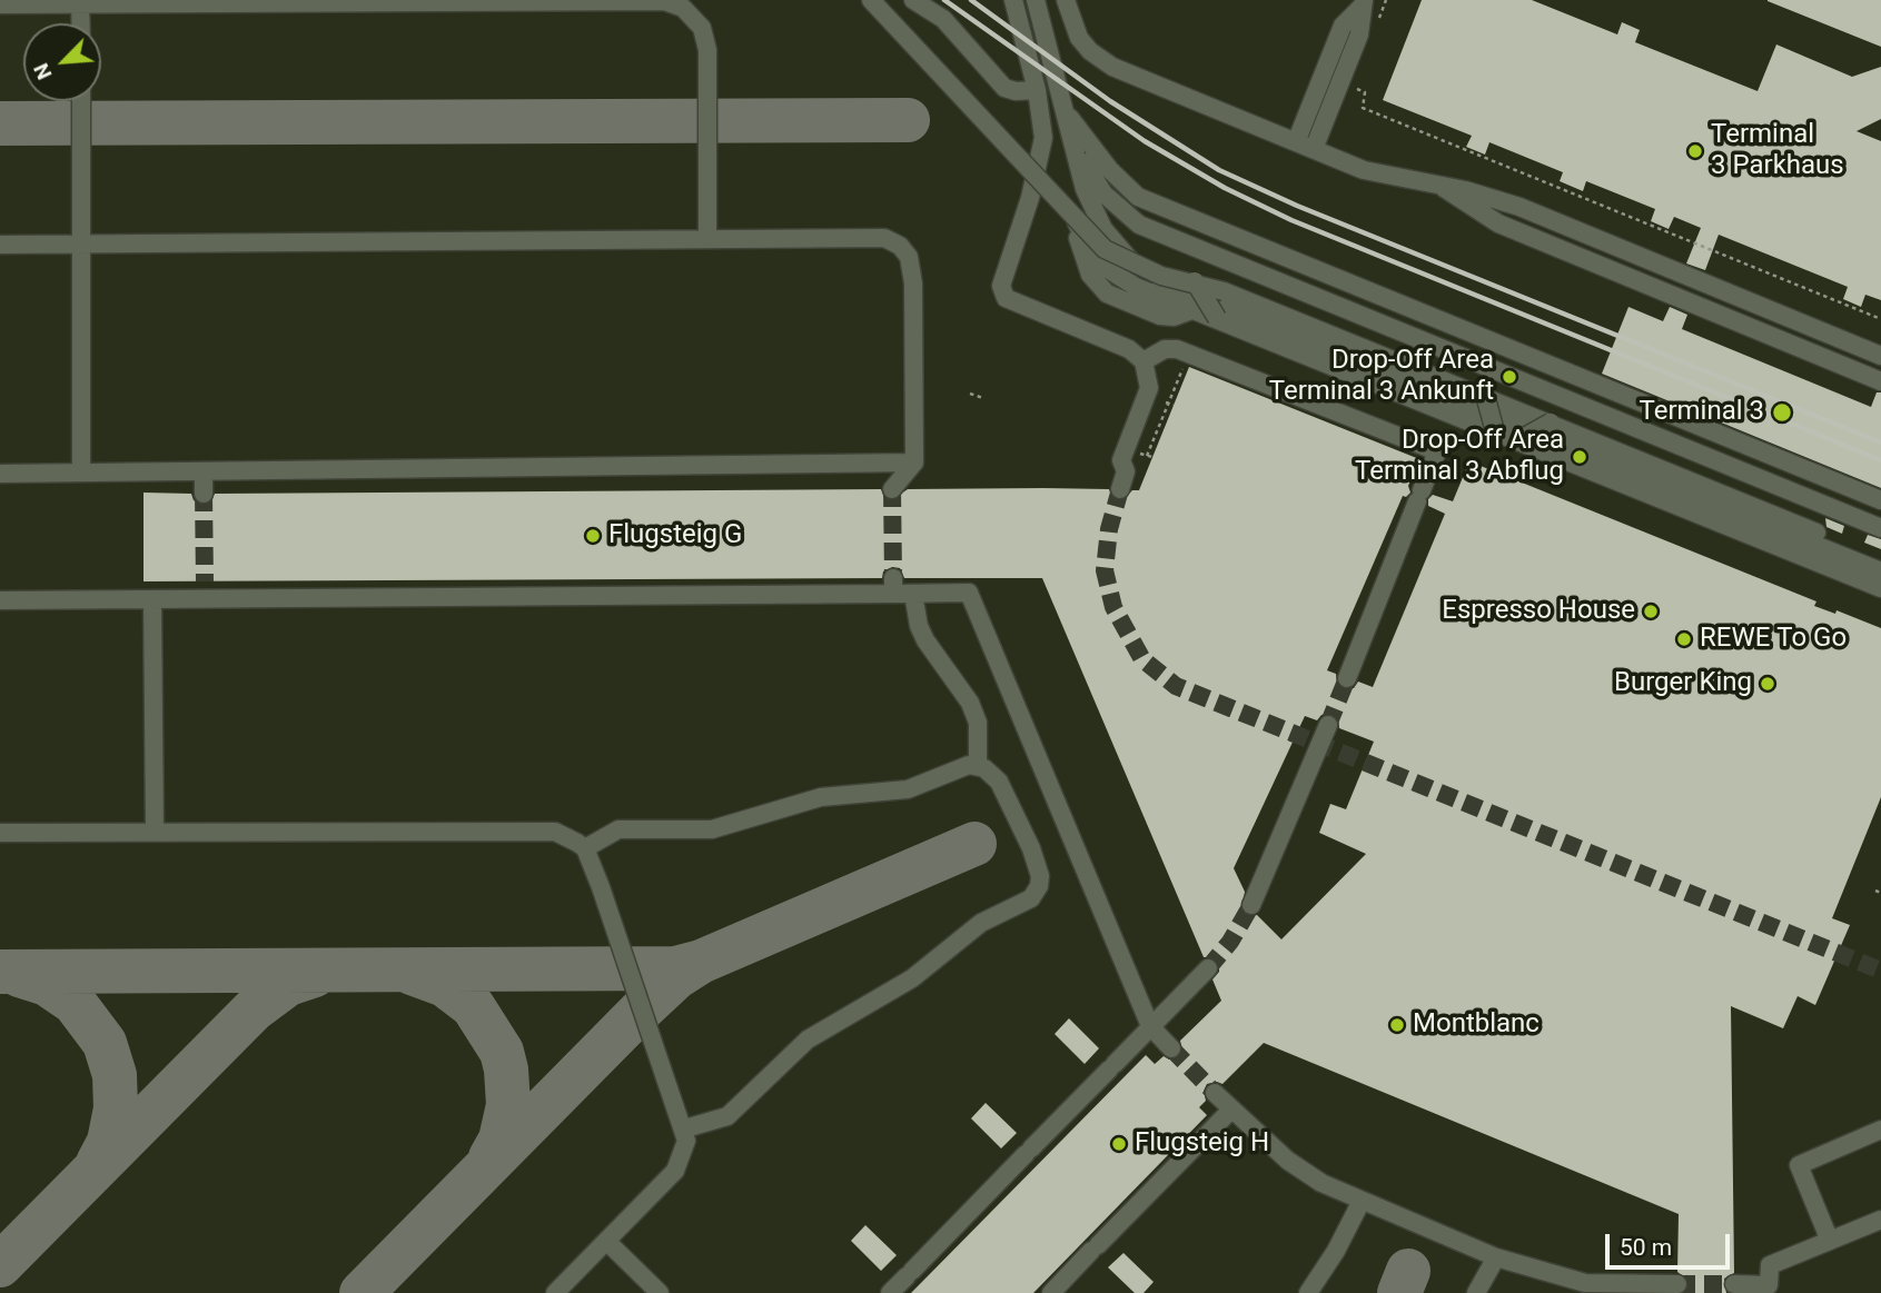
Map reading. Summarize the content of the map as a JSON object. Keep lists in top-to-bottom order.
{
  "places": [
    "Terminal 3 Parkhaus",
    "Drop-Off Area Terminal 3 Ankunft",
    "Terminal 3",
    "Drop-Off Area Terminal 3 Abflug",
    "Flugsteig G",
    "Espresso House",
    "REWE To Go",
    "Burger King",
    "Montblanc",
    "Flugsteig H"
  ],
  "scale_bar": "50 m",
  "north": "bottom left"
}
